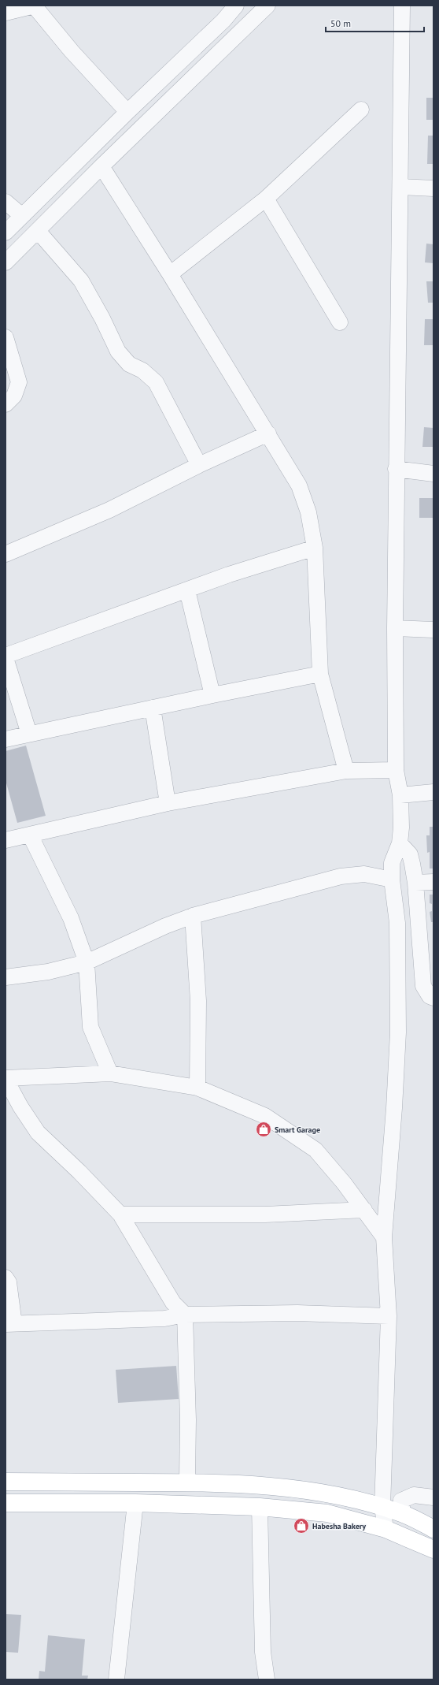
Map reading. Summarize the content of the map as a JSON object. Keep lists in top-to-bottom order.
{
  "places": {
    "shop": ["Smart Garage", "Habesha Bakery"]
  },
  "scale_bar": "50 m"
}
